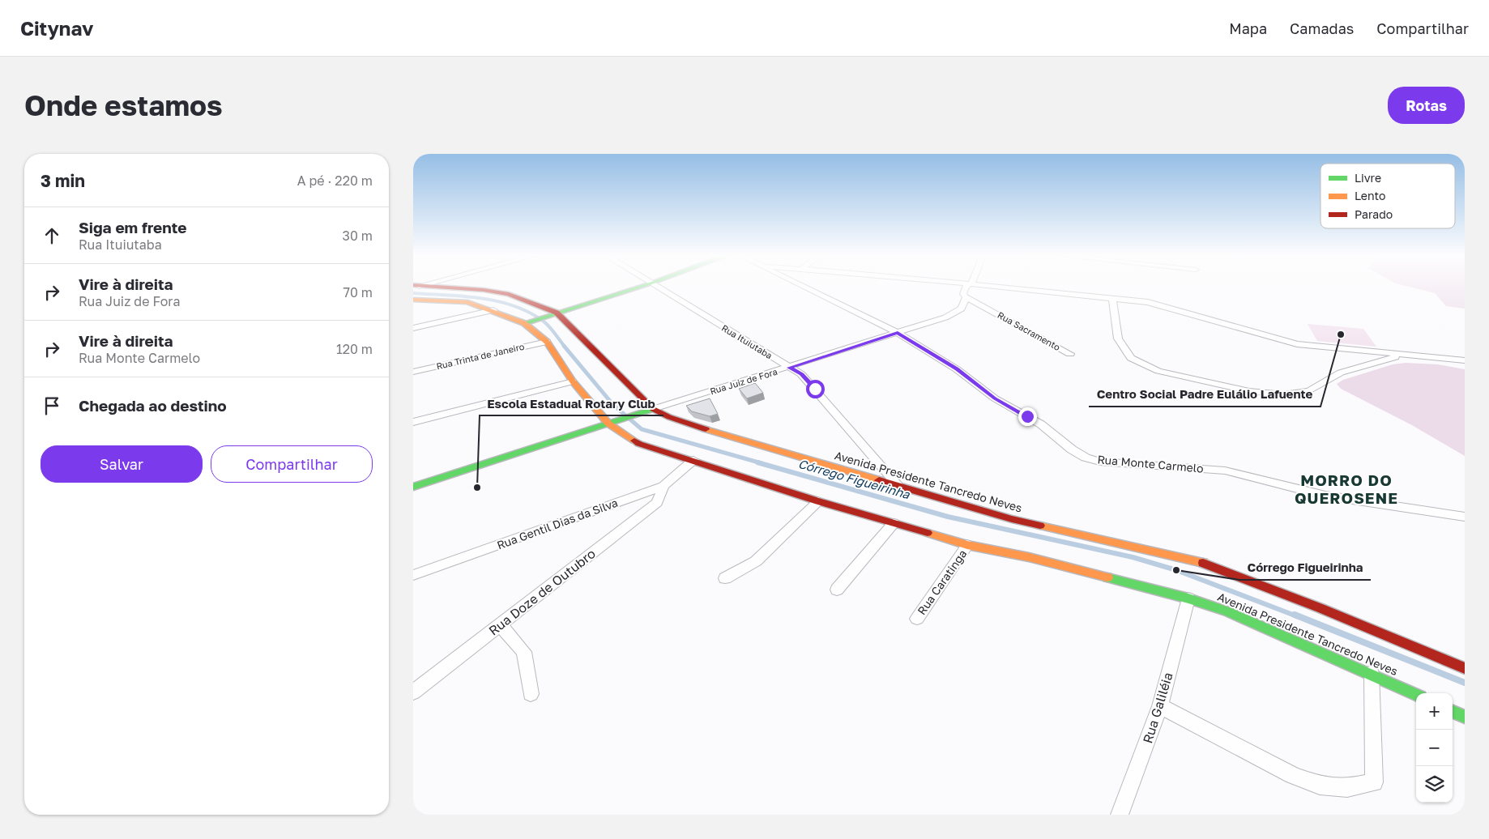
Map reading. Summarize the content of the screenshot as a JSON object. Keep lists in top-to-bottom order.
{
  "streets": {
    "main road": ["Avenida Presidente Tancredo Neves"],
    "street": [
      "Rua Sacramento",
      "Rua Ituiutaba",
      "Rua Trinta de Janeiro",
      "Rua Juiz de Fora",
      "Rua Monte Carmelo",
      "Rua Gentil Dias da Silva",
      "Rua Caratinga",
      "Rua Doze de Outubro",
      "Rua Galiléia"
    ]
  },
  "crossings": [
    ["Rua Sacramento", "Rua Juiz de Fora"],
    ["Rua Ituiutaba", "Rua Juiz de Fora"],
    ["Rua Ituiutaba", "Avenida Presidente Tancredo Neves"],
    ["Rua Trinta de Janeiro", "Avenida Presidente Tancredo Neves"],
    ["Rua Juiz de Fora", "Rua Monte Carmelo"],
    ["Rua Juiz de Fora", "Avenida Presidente Tancredo Neves"],
    ["Avenida Presidente Tancredo Neves", "Rua Gentil Dias da Silva"],
    ["Avenida Presidente Tancredo Neves", "Rua Caratinga"],
    ["Avenida Presidente Tancredo Neves", "Rua Galiléia"],
    ["Rua Gentil Dias da Silva", "Rua Doze de Outubro"]
  ],
  "districts": ["MORRO DO QUEROSENE"],
  "water": ["Córrego Figueirinha"],
  "places": ["Centro Social Padre Eulálio Lafuente", "Escola Estadual Rotary Club", "Córrego Figueirinha"],
  "legend": ["Livre", "Lento", "Parado"],
  "page": {
    "header": "Citynav",
    "nav": ["Mapa", "Camadas", "Compartilhar"],
    "buttons": [
      "Rotas",
      ["Salvar", "Compartilhar"]
    ],
    "title": "Onde estamos",
    "heading": ["3 min", "A pé · 220 m"],
    "list": [
      ["Siga em frente", "Rua Ituiutaba", "30 m"],
      ["Vire à direita", "Rua Juiz de Fora", "70 m"],
      ["Vire à direita", "Rua Monte Carmelo", "120 m"],
      "Chegada ao destino"
    ],
    "map_buttons": ["+", "−"]
  }
}
